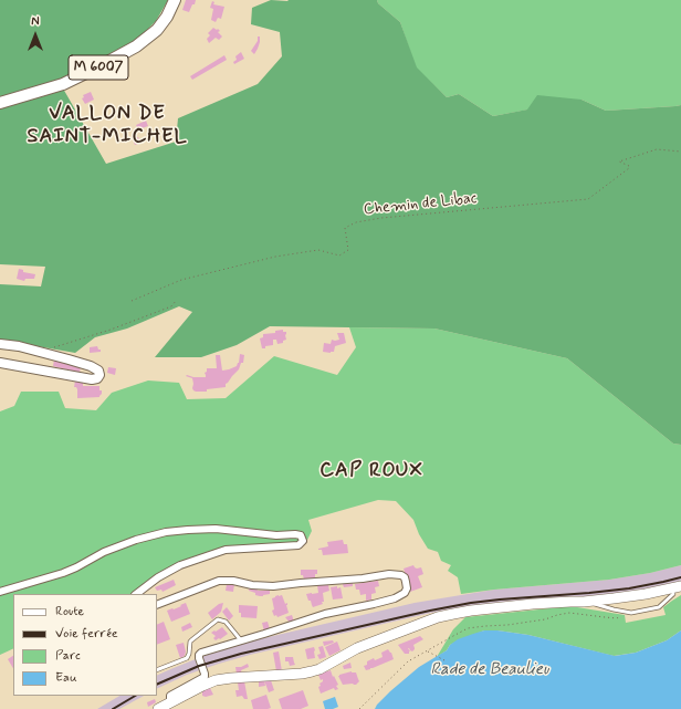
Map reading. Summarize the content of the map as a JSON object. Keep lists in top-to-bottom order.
{
  "streets": {
    "main road": ["M 6007"],
    "path": ["Chemin de Libac"]
  },
  "districts": ["VALLON DE SAINT-MICHEL", "CAP ROUX"],
  "water": ["Rade de Beaulieu"],
  "legend": [
    "Route",
    "Voie ferrée",
    "Parc",
    "Eau"
  ],
  "north": "top"
}
